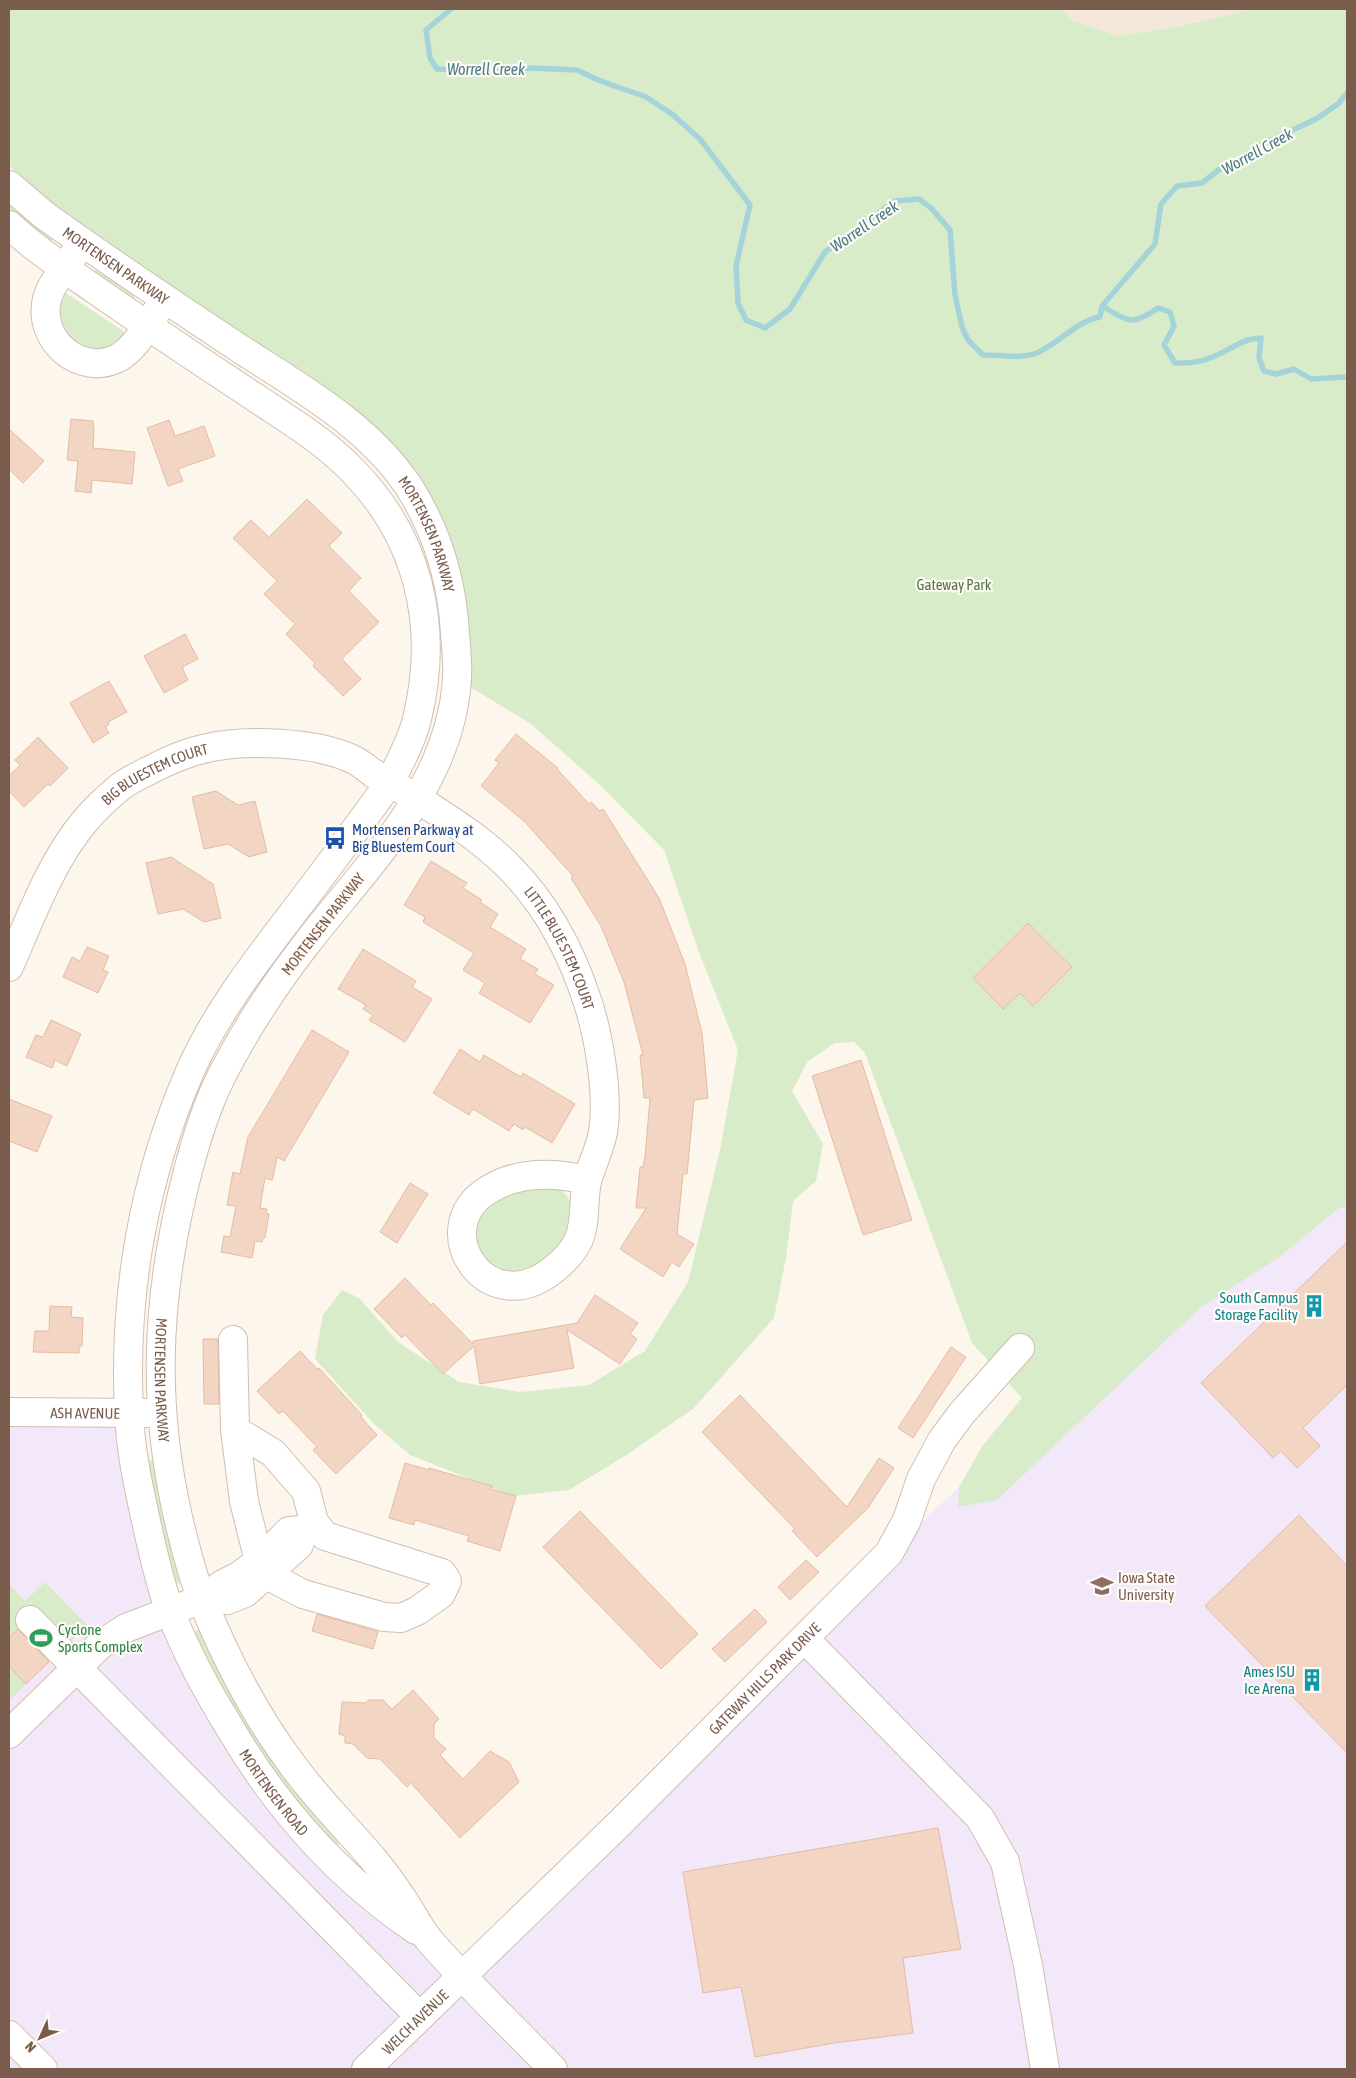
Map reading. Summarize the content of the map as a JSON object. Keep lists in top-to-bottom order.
{
  "streets": {
    "street": [
      "MORTENSEN PARKWAY",
      "BIG BLUESTEM COURT",
      "LITTLE BLUE STEM COURT",
      "ASH AVENUE",
      "GATEWAY HILLS PARK DRIVE",
      "MORTENSEN ROAD",
      "WELCH AVENUE"
    ]
  },
  "crossings": [
    ["MORTENSEN PARKWAY", "BIG BLUESTEM COURT"],
    ["MORTENSEN PARKWAY", "LITTLE BLUE STEM COURT"],
    ["MORTENSEN PARKWAY", "ASH AVENUE"],
    ["MORTENSEN PARKWAY", "MORTENSEN ROAD"],
    ["BIG BLUESTEM COURT", "LITTLE BLUE STEM COURT"],
    ["GATEWAY HILLS PARK DRIVE", "MORTENSEN ROAD"],
    ["GATEWAY HILLS PARK DRIVE", "WELCH AVENUE"],
    ["MORTENSEN ROAD", "WELCH AVENUE"]
  ],
  "water": ["Worrell Creek"],
  "parks": ["Gateway Park"],
  "places": {
    "bus stop": ["Mortensen Parkway at Big Bluestem Court"],
    "building": ["South Campus Storage Facility", "Ames ISU Ice Arena"],
    "school or university": ["Iowa State University"],
    "sports": ["Cyclone Sports Complex"]
  },
  "north": "bottom left"
}
